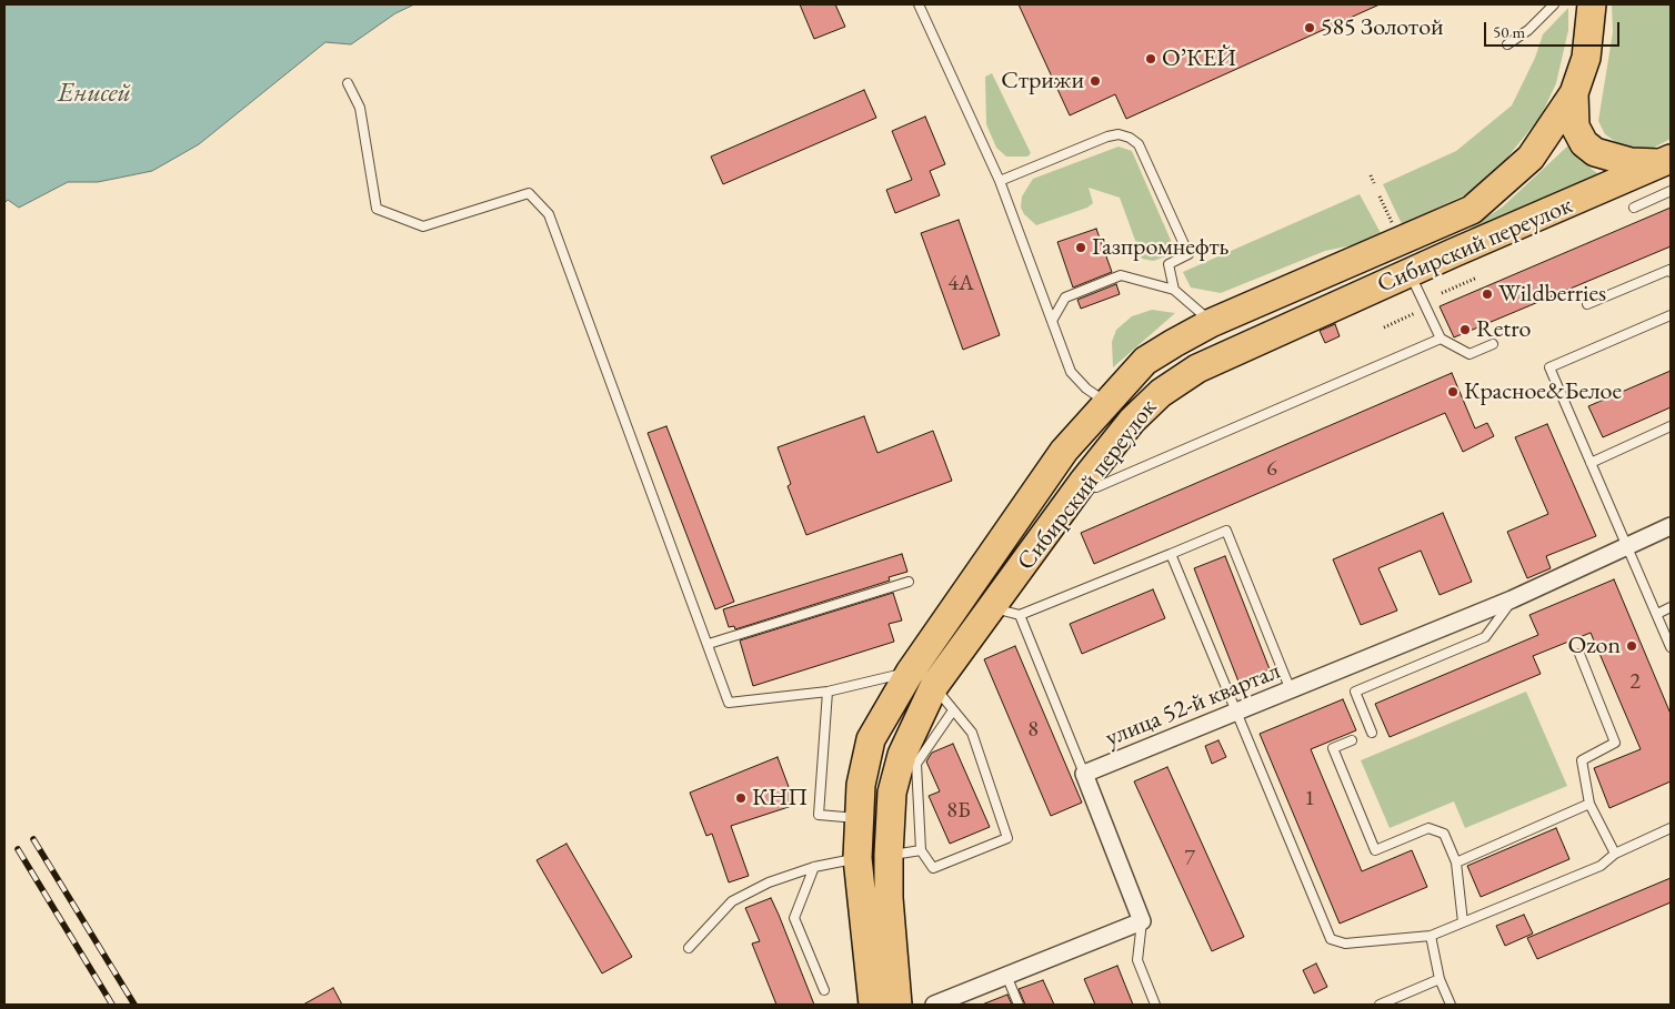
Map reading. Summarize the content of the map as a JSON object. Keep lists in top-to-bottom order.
{
  "streets": {
    "main road": ["Сибирский переулок"],
    "street": ["улица 52-й квартал"]
  },
  "water": ["Енисей"],
  "places": [
    "585 Золотой",
    "О’КЕЙ",
    "Стрижи",
    "Газпромнефть",
    "Wildberries",
    "Retro",
    "Красное&Белое",
    "Ozon",
    "КНП"
  ],
  "house_numbers": [
    "4А",
    "6",
    "2",
    "8",
    "1",
    "8Б",
    "7"
  ],
  "scale_bar": "50 m"
}
